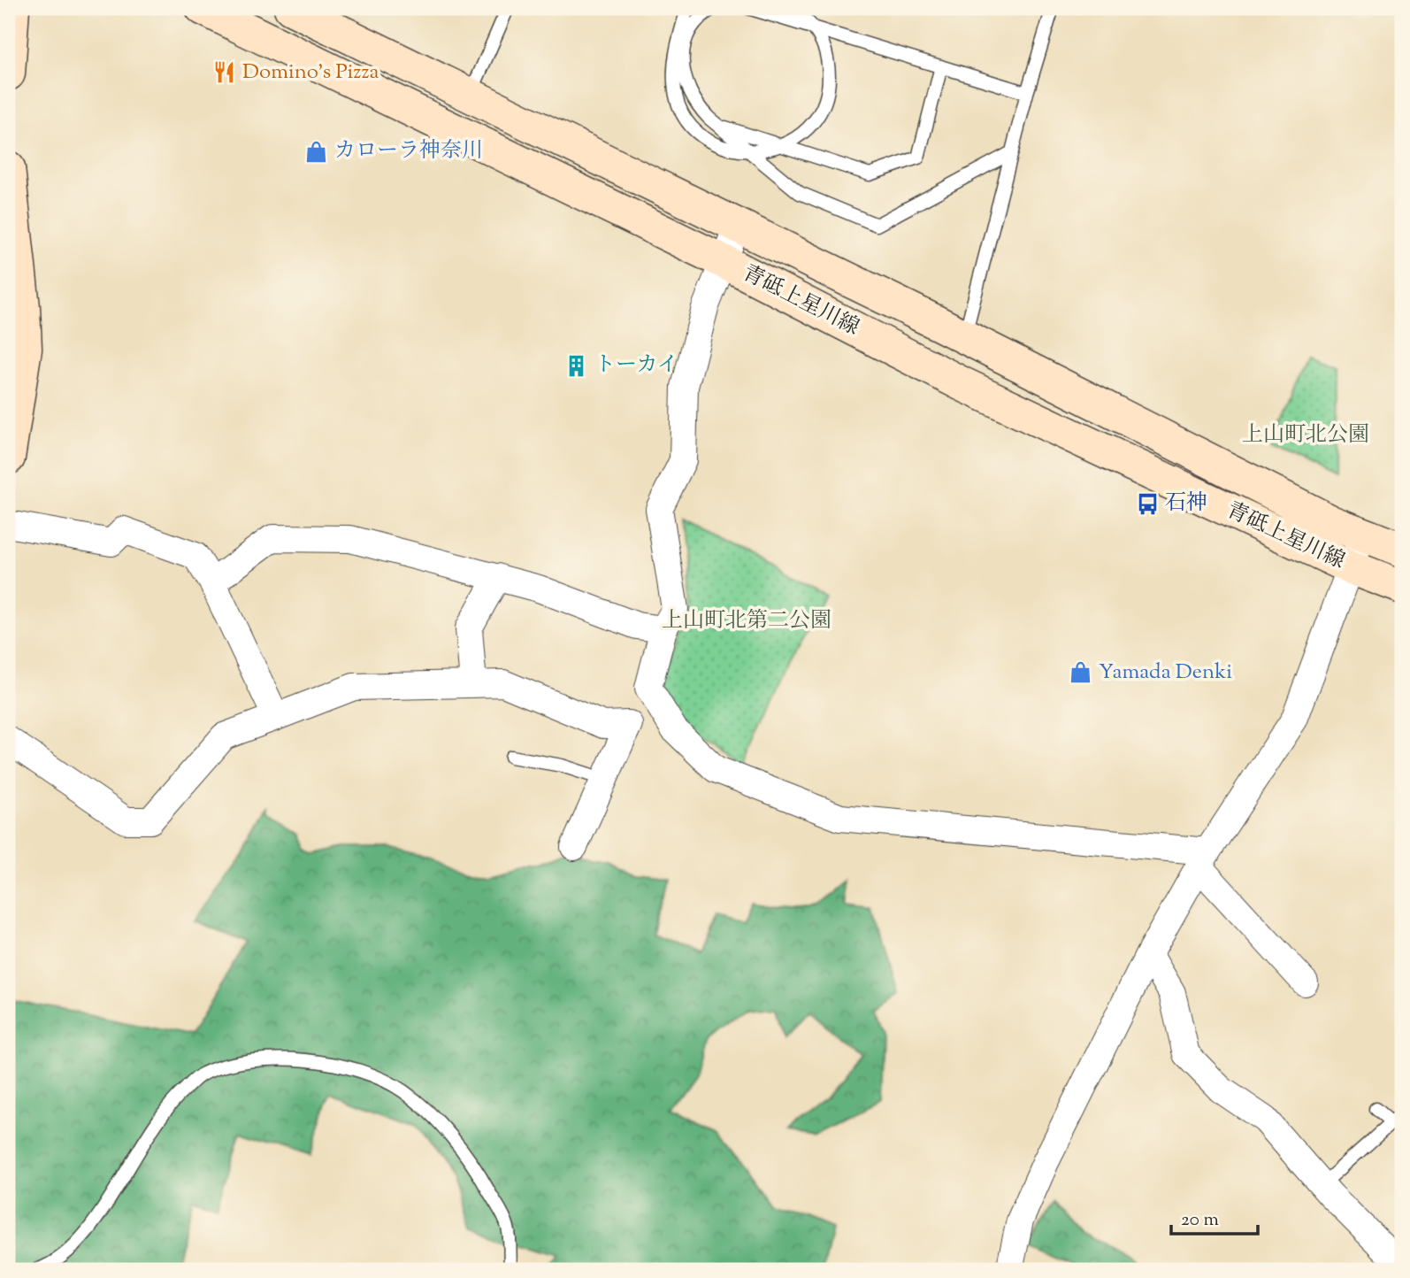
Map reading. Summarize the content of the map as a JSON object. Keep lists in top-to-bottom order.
{
  "streets": {
    "main road": ["青砥上星川線"]
  },
  "parks": ["上山町北公園", "上山町北第二公園"],
  "places": {
    "restaurant": ["Domino's Pizza"],
    "shop": ["カローラ神奈川", "Yamada Denki"],
    "building": ["トーカイ"],
    "bus stop": ["石神"]
  },
  "scale_bar": "20 m"
}
